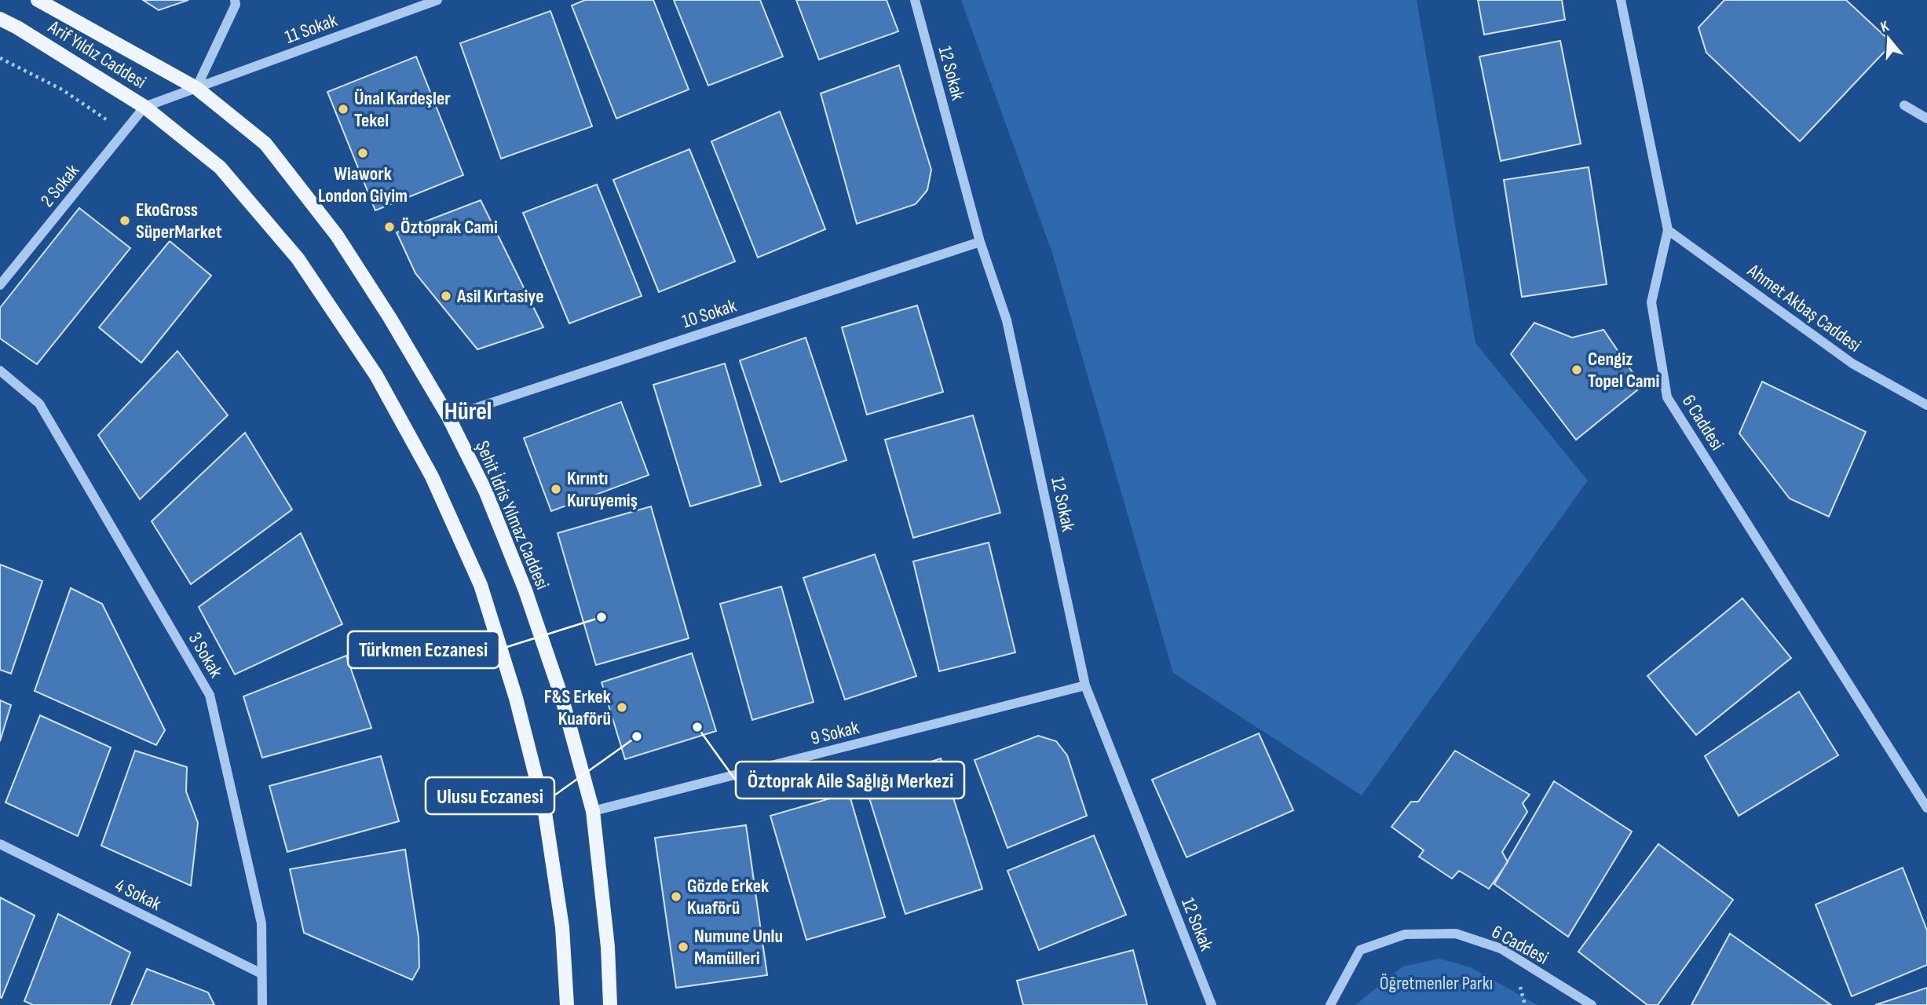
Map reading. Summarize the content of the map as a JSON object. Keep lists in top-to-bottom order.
{
  "streets": {
    "main road": ["Arif Yıldız Caddesi", "Şehit İdris Yılmaz Caddesi"],
    "street": [
      "11 Sokak",
      "12 Sokak",
      "2 Sokak",
      "Ahmet Akbaş Caddesi",
      "10 Sokak",
      "6 Caddesi",
      "3 Sokak",
      "9 Sokak",
      "4 Sokak"
    ]
  },
  "crossings": [
    ["11 Sokak", "Arif Yıldız Caddesi"],
    ["11 Sokak", "2 Sokak"],
    ["11 Sokak", "Şehit İdris Yılmaz Caddesi"],
    ["Arif Yıldız Caddesi", "2 Sokak"],
    ["Arif Yıldız Caddesi", "Şehit İdris Yılmaz Caddesi"],
    ["12 Sokak", "10 Sokak"],
    ["12 Sokak", "9 Sokak"],
    ["Ahmet Akbaş Caddesi", "6 Caddesi"],
    ["10 Sokak", "Şehit İdris Yılmaz Caddesi"],
    ["Şehit İdris Yılmaz Caddesi", "9 Sokak"],
    ["3 Sokak", "4 Sokak"]
  ],
  "districts": ["Hürel"],
  "parks": ["Öğretmenler Parkı"],
  "places": [
    "Ünal Kardeşler Tekel",
    "Wiawork London Giyim",
    "EkoGross SüperMarket",
    "Öztoprak Cami",
    "Asil Kırtasiye",
    "Cengiz Topel Cami",
    "Kırıntı Kuruyemiş",
    "Türkmen Eczanesi",
    "F&S Erkek Kuaförü",
    "Öztoprak Aile Sağlığı Merkezi",
    "Ulusu Eczanesi",
    "Gözde Erkek Kuaförü",
    "Numune Unlu Mamülleri"
  ],
  "north": "top"
}
